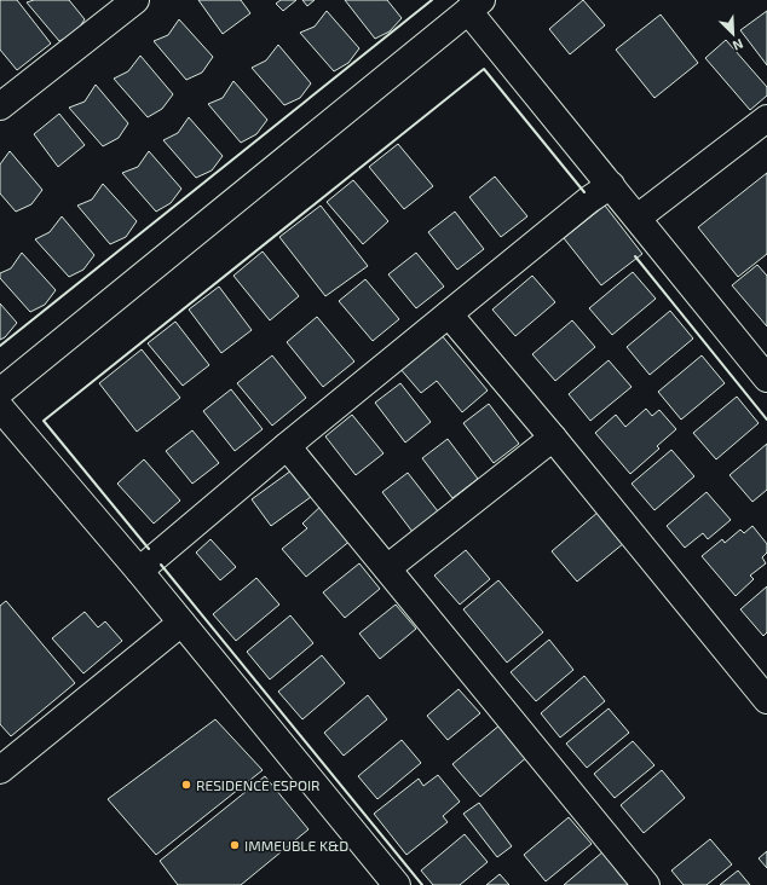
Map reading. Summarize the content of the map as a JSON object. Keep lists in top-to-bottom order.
{
  "places": ["RESIDENCE ESPOIR", "IMMEUBLE K&D"],
  "north": "bottom right"
}
